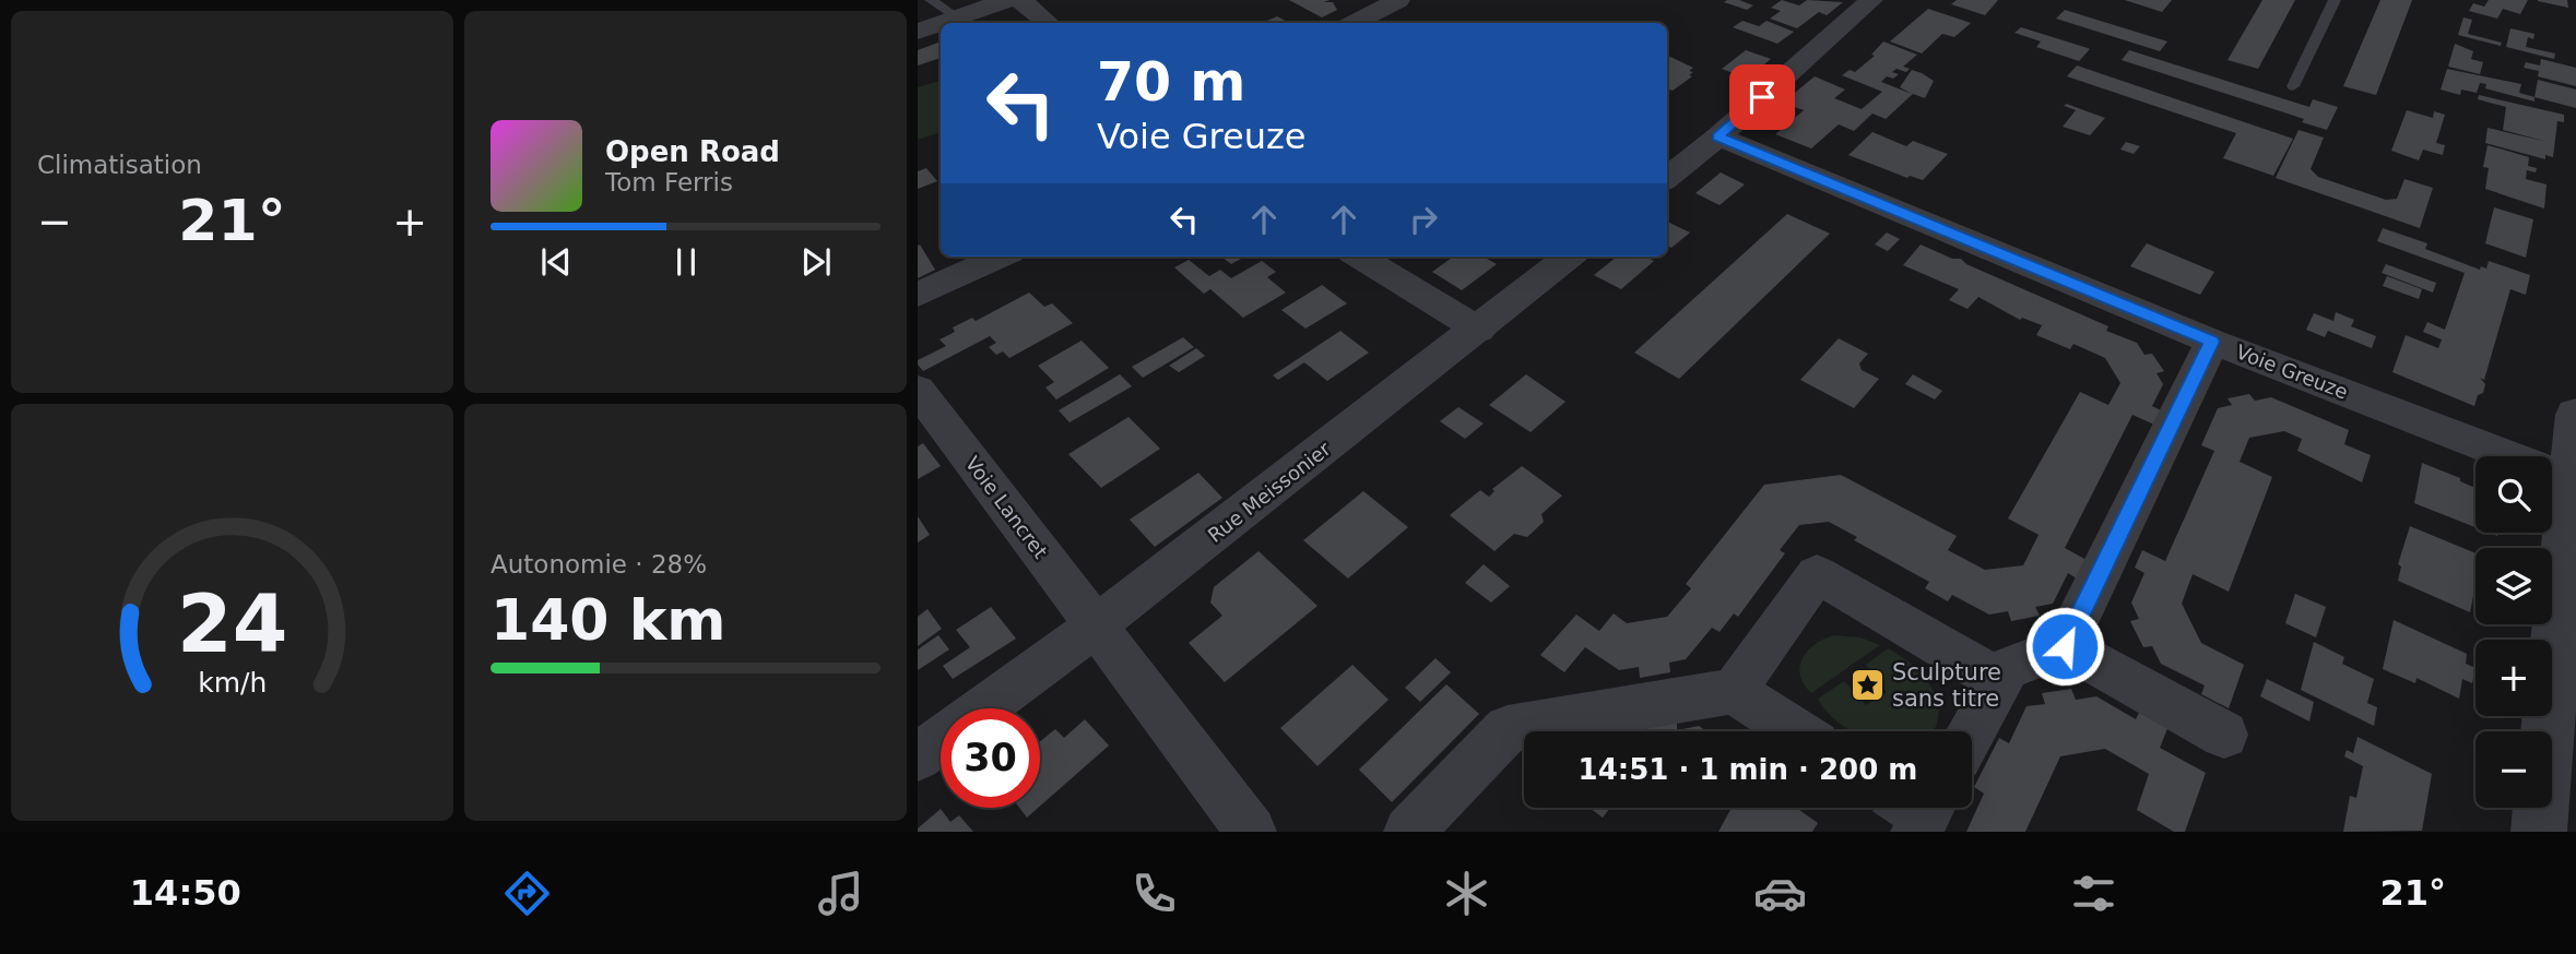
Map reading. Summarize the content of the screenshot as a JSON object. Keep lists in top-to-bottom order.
{
  "streets": {
    "street": ["Voie Greuze", "Rue Meissonier", "Voie Lancret"]
  },
  "crossings": [
    ["Rue Meissonier", "Voie Lancret"]
  ],
  "places": {
    "place": ["Sculpture sans titre"]
  },
  "page": {
    "tile": [
      "Climatisation",
      ["Autonomie · 28%", "140 km"]
    ],
    "turn": ["70 m", "Voie Greuze"],
    "song": ["Open Road", "Tom Ferris"],
    "heat": ["−", "21°", "+"],
    "map_buttons": ["+", "−"],
    "limit": "30",
    "trip": "14:51 · 1 min · 200 m",
    "tabs": ["14:50", "21°"],
    "gauge": ["24", "km/h"]
  }
}
